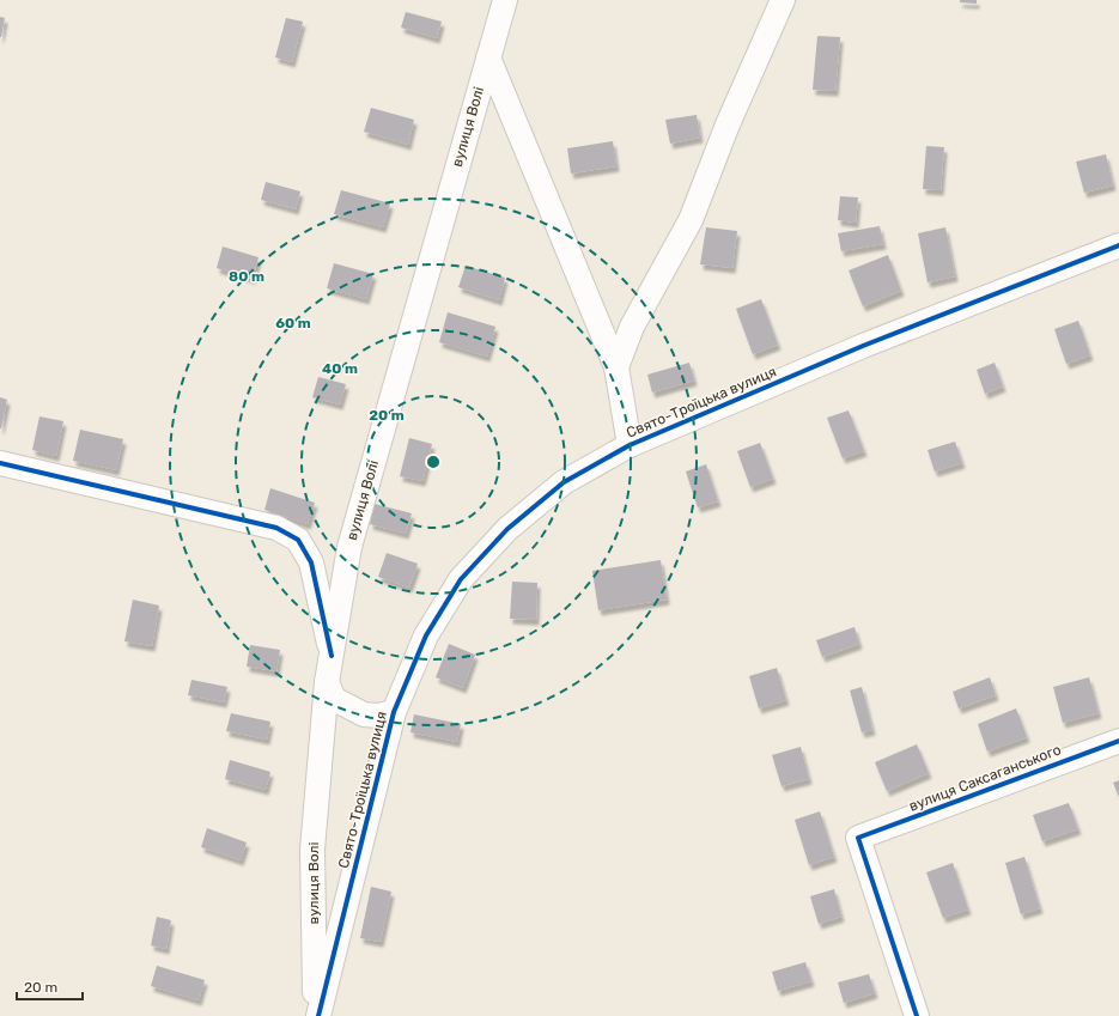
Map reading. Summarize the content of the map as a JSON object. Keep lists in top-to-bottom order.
{
  "streets": {
    "street": ["вулиця Волі", "Свято-Троїцька вулиця", "вулиця Саксаганського"]
  },
  "crossings": [
    ["вулиця Волі", "Свято-Троїцька вулиця"]
  ],
  "scale_bar": "20 m",
  "rings": [
    "80 m",
    "60 m",
    "40 m",
    "20 m"
  ]
}
